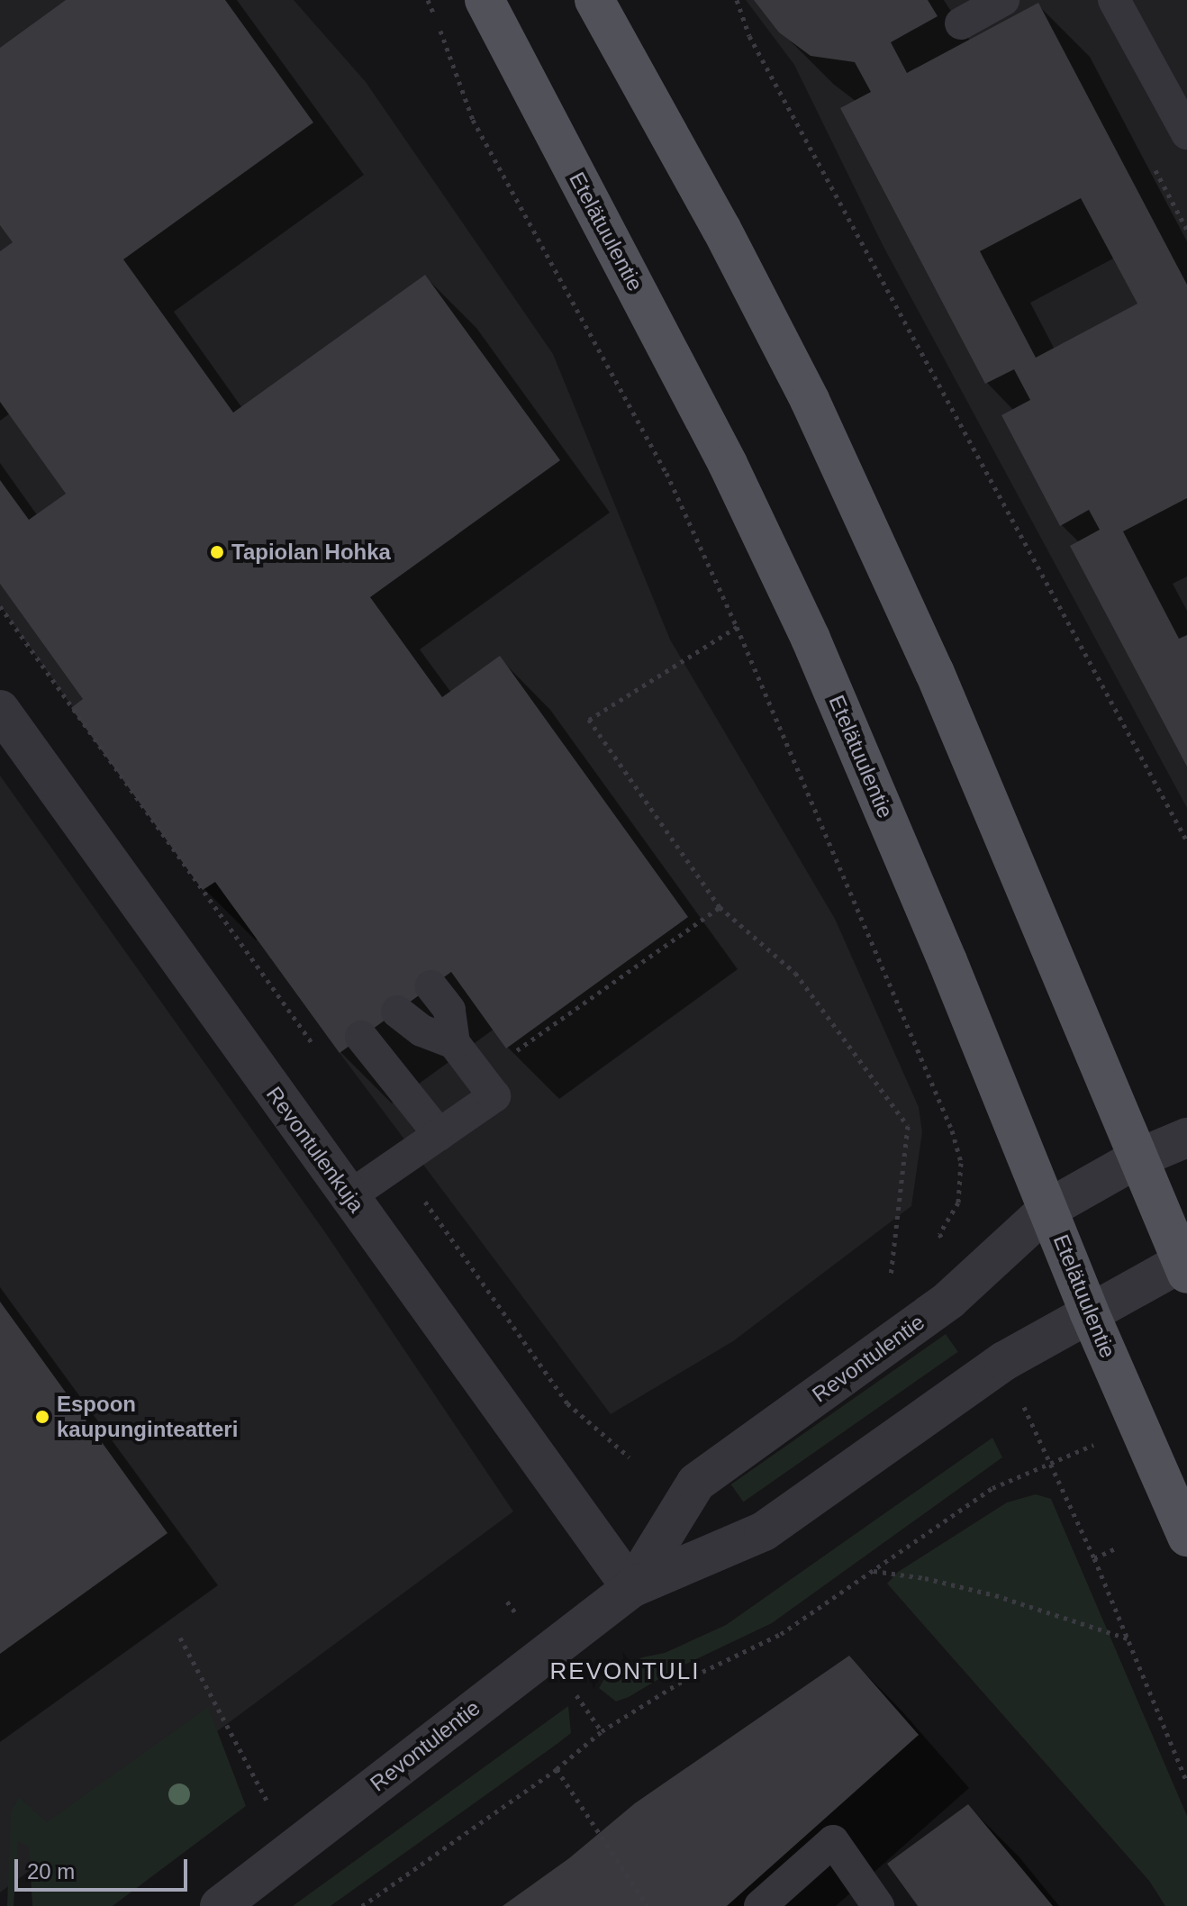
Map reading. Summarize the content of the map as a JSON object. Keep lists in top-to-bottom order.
{
  "streets": {
    "main road": ["Etelätuulentie"],
    "street": ["Revontulenkuja", "Revontulentie"]
  },
  "crossings": [
    ["Etelätuulentie", "Revontulentie"],
    ["Revontulenkuja", "Revontulentie"]
  ],
  "districts": ["REVONTULI"],
  "places": ["Tapiolan Hohka", "Espoon kaupunginteatteri"],
  "scale_bar": "20 m"
}
